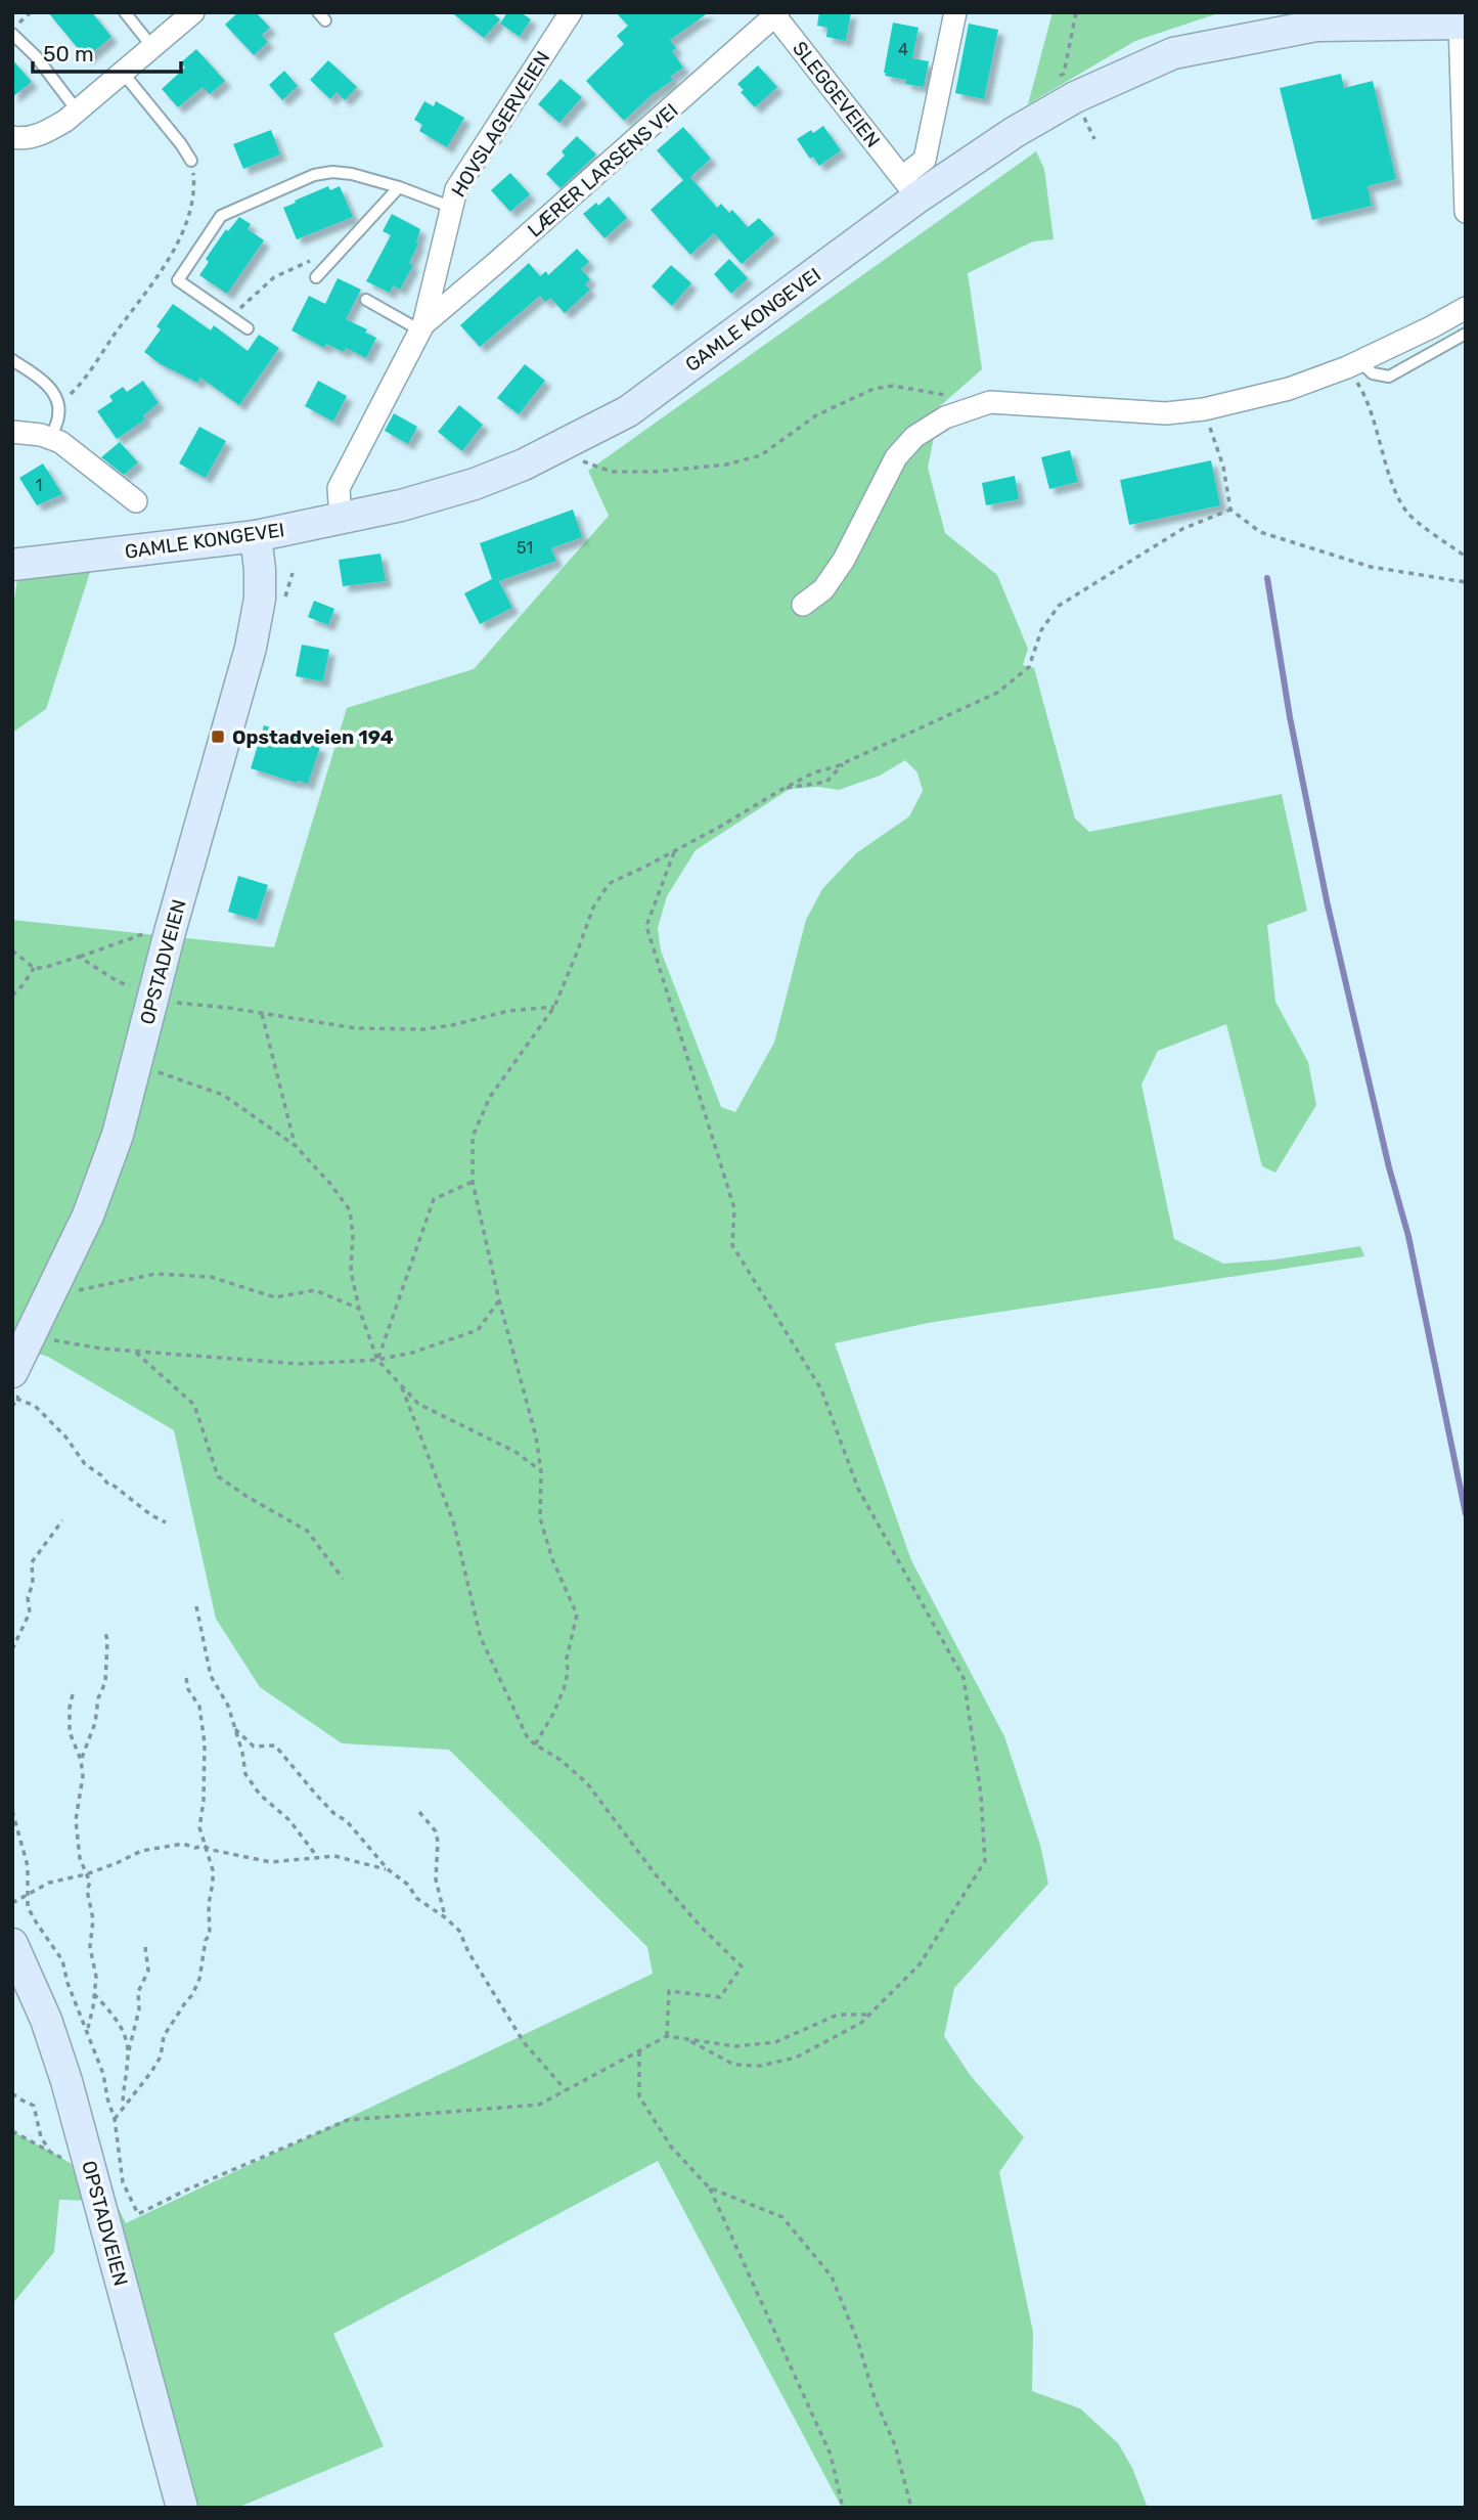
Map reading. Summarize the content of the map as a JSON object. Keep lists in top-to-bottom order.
{
  "streets": {
    "main road": ["GAMLE KONGEVEI", "OPSTADVEIEN"],
    "street": ["SLEGGEVEIEN", "HOVSLAGERVEIEN", "LÆRER LARSENS VEI"]
  },
  "crossings": [
    ["SLEGGEVEIEN", "LÆRER LARSENS VEI"],
    ["SLEGGEVEIEN", "GAMLE KONGEVEI"],
    ["HOVSLAGERVEIEN", "LÆRER LARSENS VEI"],
    ["HOVSLAGERVEIEN", "GAMLE KONGEVEI"],
    ["GAMLE KONGEVEI", "OPSTADVEIEN"]
  ],
  "places": {
    "transit": ["Opstadveien 194"]
  },
  "house_numbers": ["4", "1", "51"],
  "scale_bar": "50 m"
}
